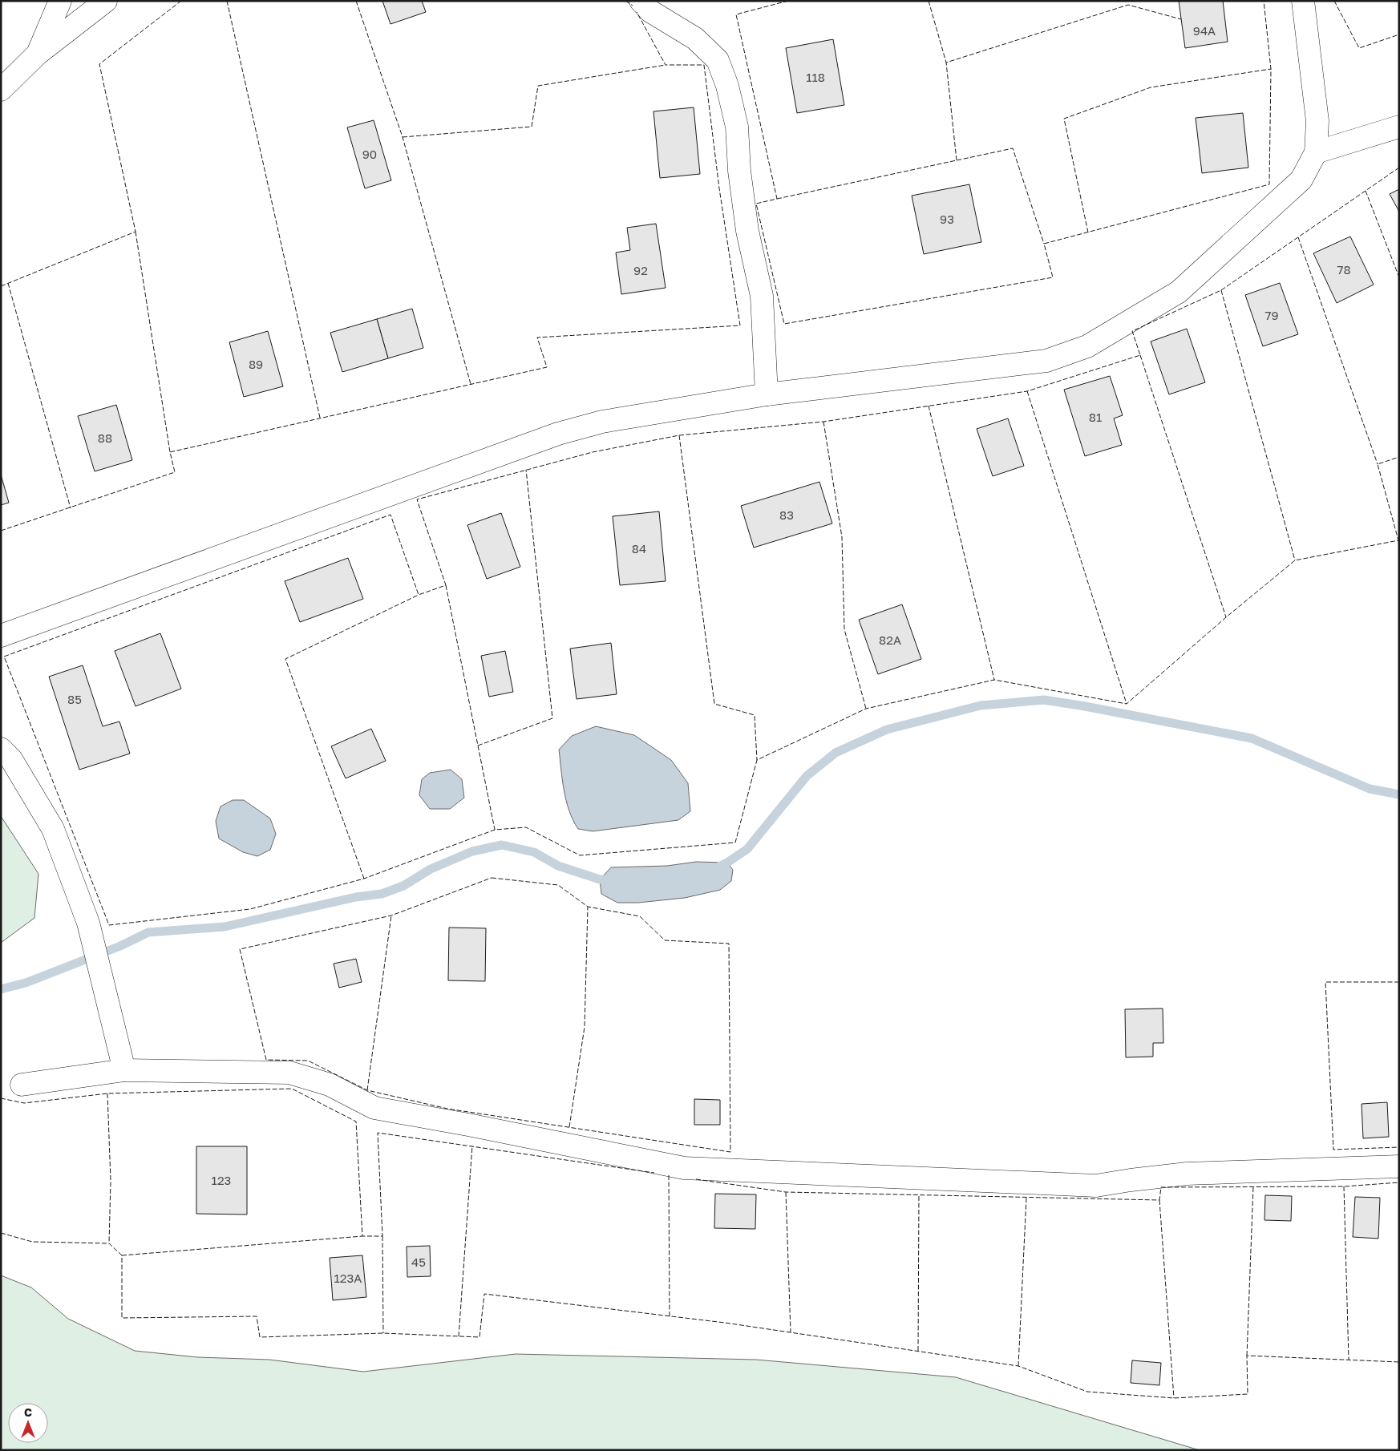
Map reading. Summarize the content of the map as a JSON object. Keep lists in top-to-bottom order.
{
  "house_numbers": [
    "94А",
    "118",
    "90",
    "93",
    "78",
    "92",
    "79",
    "89",
    "81",
    "88",
    "83",
    "84",
    "82А",
    "85",
    "123",
    "45",
    "123А"
  ],
  "north": "top"
}
